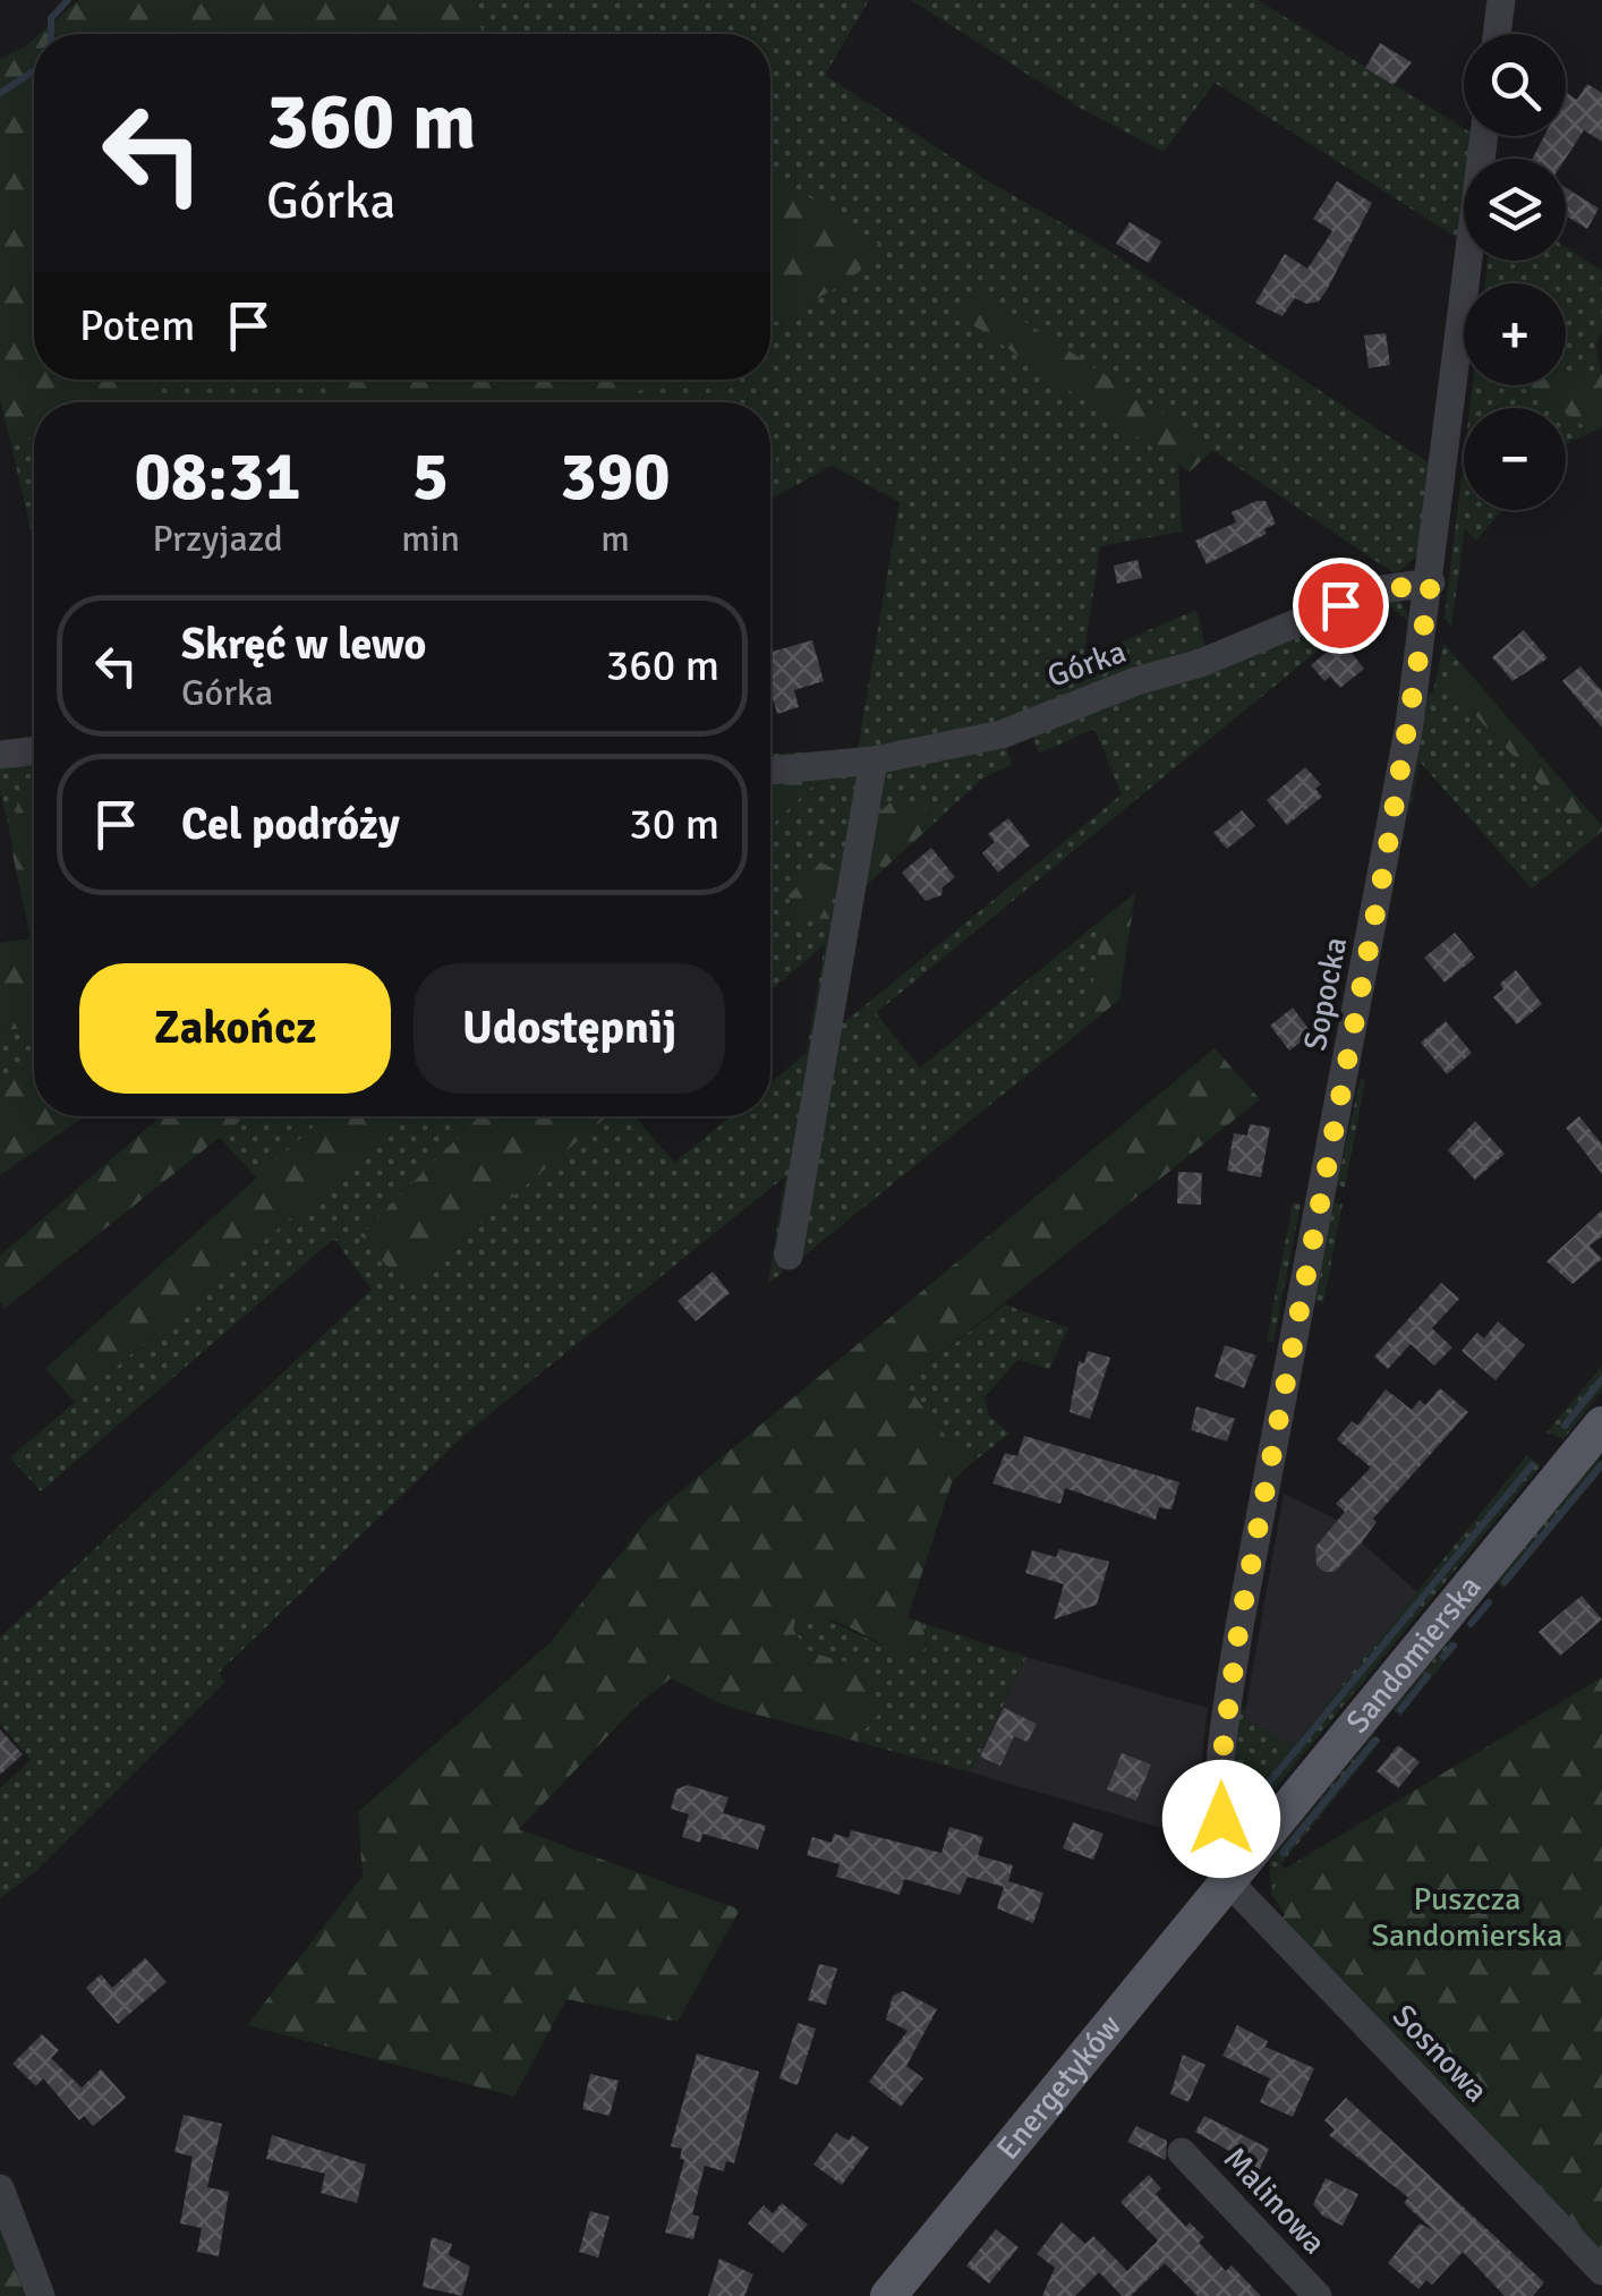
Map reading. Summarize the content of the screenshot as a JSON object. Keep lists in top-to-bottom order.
{
  "streets": {
    "main road": ["Sandomierska", "Energetyków"],
    "street": [
      "Górka",
      "Sopocka",
      "Sosnowa",
      "Malinowa"
    ]
  },
  "crossings": [
    ["Górka", "Sopocka"],
    ["Sopocka", "Sandomierska"],
    ["Sopocka", "Sosnowa"],
    ["Sopocka", "Energetyków"],
    ["Sandomierska", "Sosnowa"],
    ["Sandomierska", "Energetyków"],
    ["Sosnowa", "Energetyków"]
  ],
  "parks": ["Puszcza Sandomierska"],
  "page": {
    "map_buttons": ["+", "−"],
    "turn": ["360 m", "Górka"],
    "then": "Potem",
    "eta": [
      "08:31",
      "Przyjazd",
      "5",
      "min",
      "390",
      "m"
    ],
    "list": [
      {
        "name": "Skręć w lewo",
        "note": "Górka",
        "value": "360 m"
      },
      {
        "name": "Cel podróży",
        "value": "30 m"
      }
    ],
    "buttons": ["Zakończ", "Udostępnij"]
  }
}
